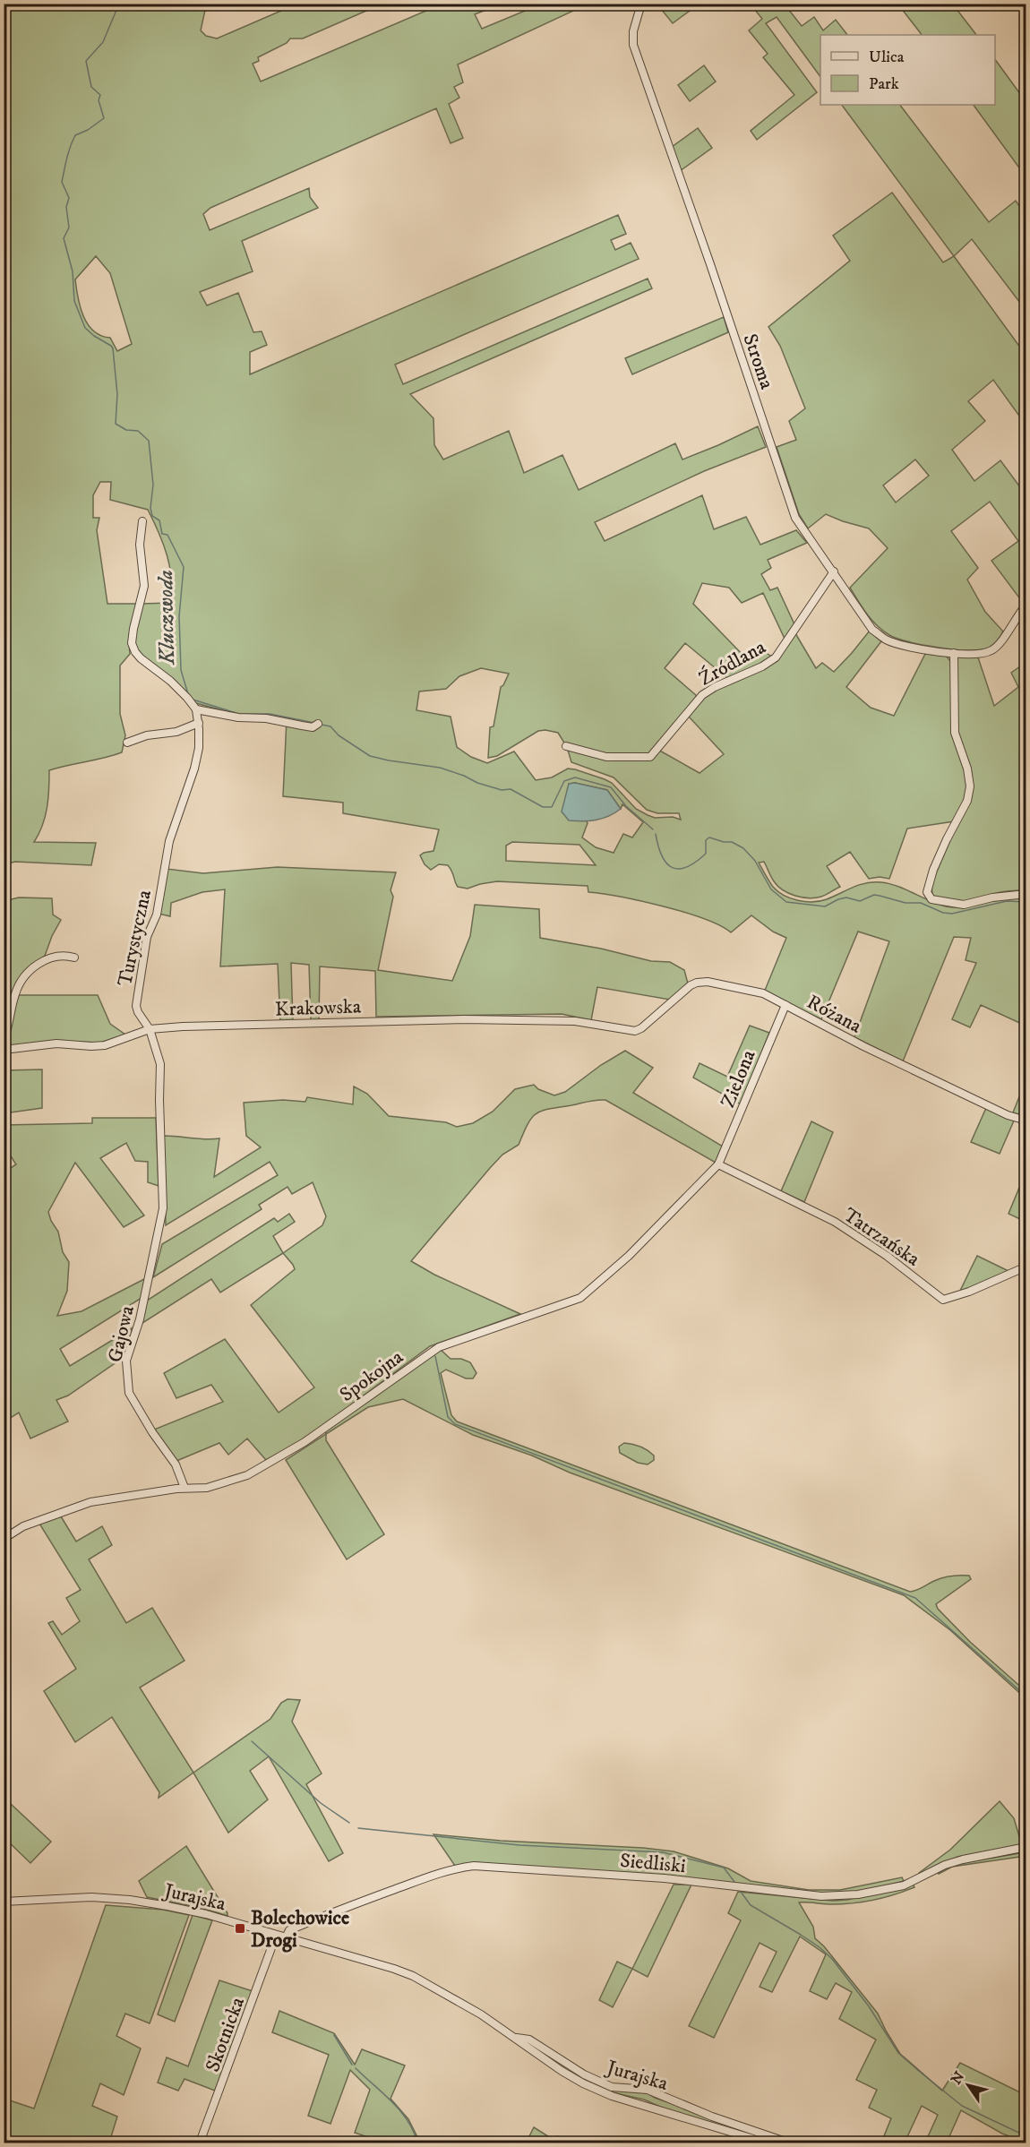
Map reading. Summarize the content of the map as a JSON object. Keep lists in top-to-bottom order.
{
  "streets": {
    "street": [
      "Stroma",
      "Źródlana",
      "Turystyczna",
      "Krakowska",
      "Różana",
      "Zielona",
      "Tatrzańska",
      "Gajowa",
      "Spokojna",
      "Siedliski",
      "Jurajska",
      "Skotnicka"
    ]
  },
  "crossings": [
    ["Stroma", "Źródlana"],
    ["Turystyczna", "Krakowska"],
    ["Turystyczna", "Gajowa"],
    ["Krakowska", "Różana"],
    ["Różana", "Zielona"],
    ["Zielona", "Tatrzańska"],
    ["Zielona", "Spokojna"],
    ["Tatrzańska", "Spokojna"],
    ["Gajowa", "Spokojna"],
    ["Siedliski", "Jurajska"],
    ["Jurajska", "Skotnicka"]
  ],
  "water": ["Kluczwoda"],
  "places": {
    "transit": ["Bolechowice Drogi"]
  },
  "legend": ["Ulica", "Park"],
  "north": "top left"
}
